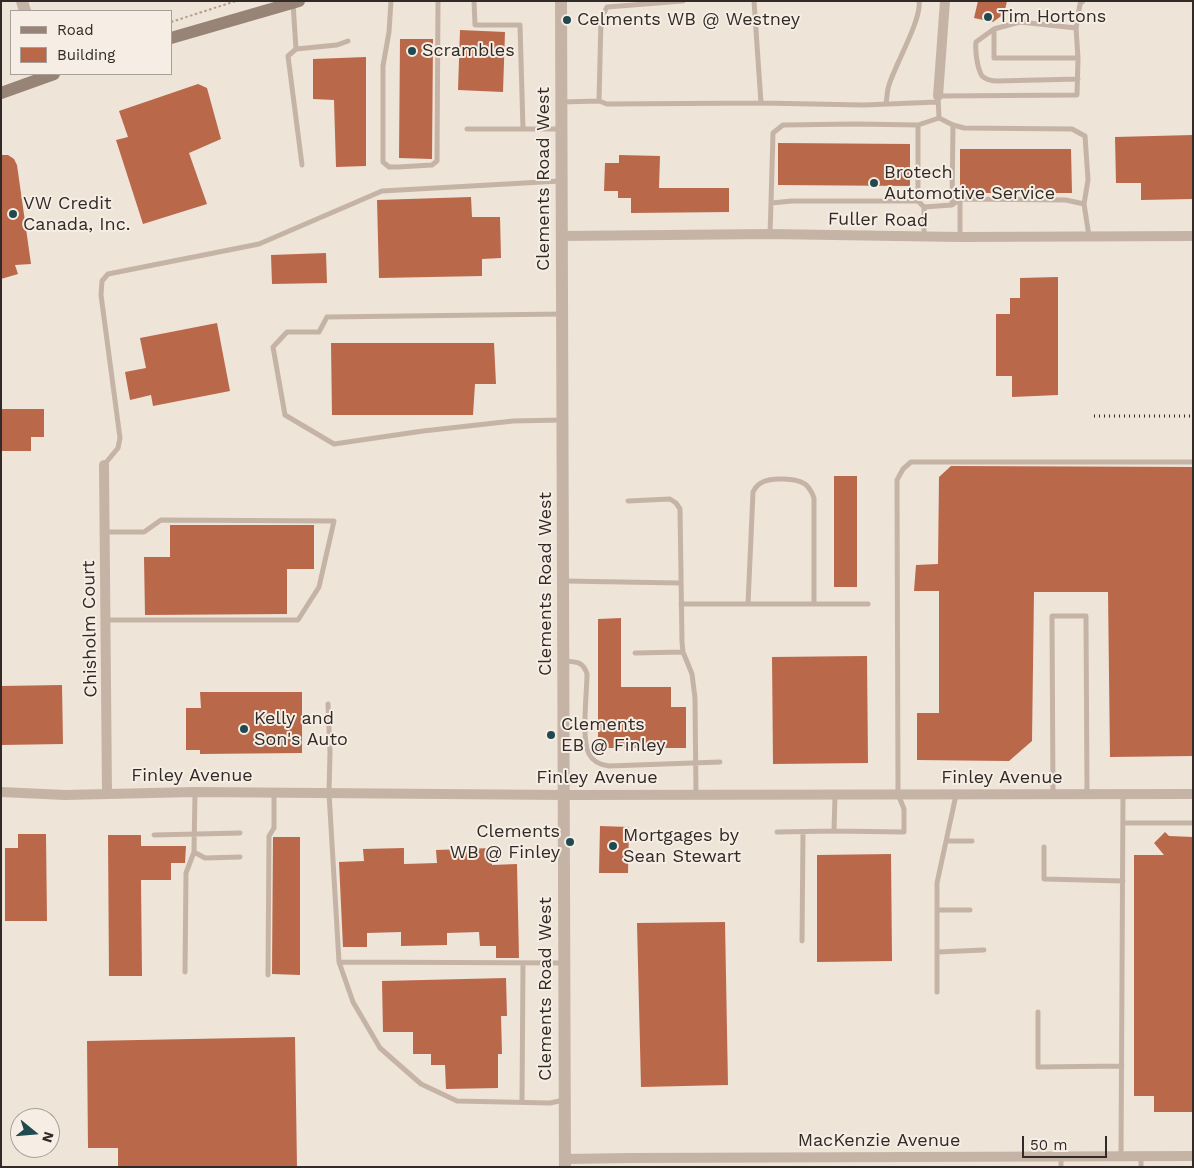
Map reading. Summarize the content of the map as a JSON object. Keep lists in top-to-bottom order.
{
  "streets": {
    "street": [
      "Clements Road West",
      "Fuller Road",
      "Chisholm Court",
      "Finley Avenue",
      "MacKenzie Avenue"
    ]
  },
  "crossings": [
    ["Clements Road West", "Fuller Road"],
    ["Clements Road West", "Finley Avenue"],
    ["Clements Road West", "MacKenzie Avenue"],
    ["Chisholm Court", "Finley Avenue"]
  ],
  "places": [
    "Tim Hortons",
    "Celments WB @ Westney",
    "Scrambles",
    "Brotech Automotive Service",
    "VW Credit Canada, Inc.",
    "Kelly and Son's Auto",
    "Clements EB @ Finley",
    "Clements WB @ Finley",
    "Mortgages by Sean Stewart"
  ],
  "legend": ["Road", "Building"],
  "scale_bar": "50 m",
  "north": "right"
}
